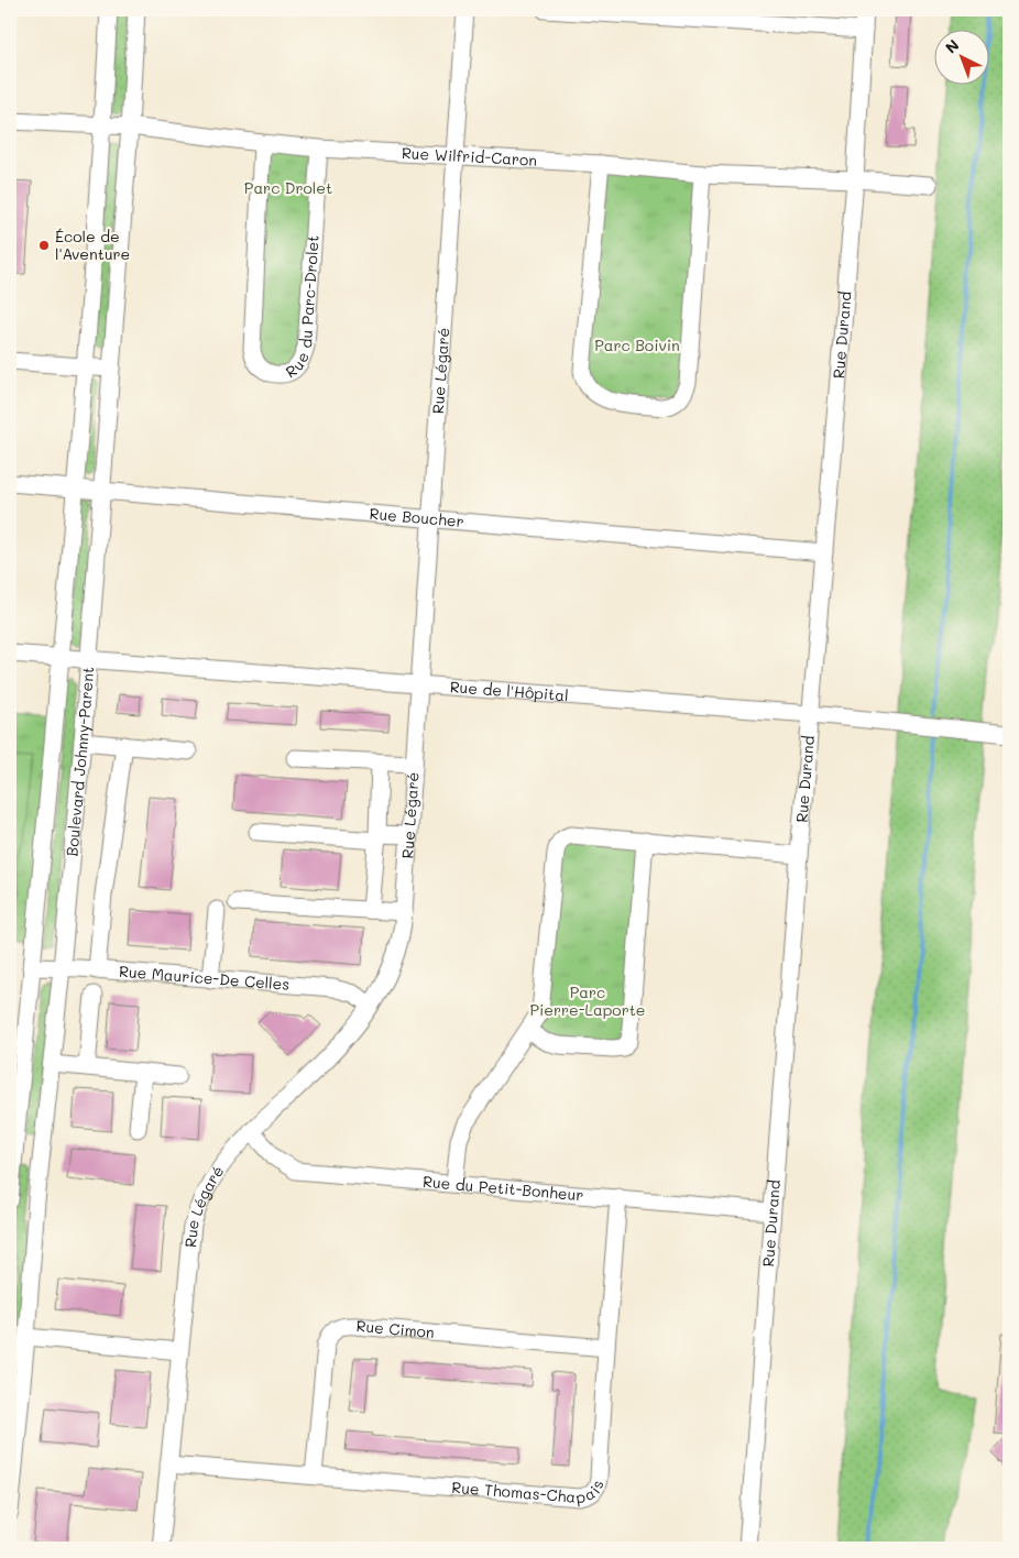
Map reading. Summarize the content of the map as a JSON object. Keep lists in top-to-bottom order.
{
  "streets": {
    "street": [
      "Rue Wilfrid-Caron",
      "Rue du Parc-Drolet",
      "Rue Durand",
      "Rue Légaré",
      "Rue Boucher",
      "Rue de l'Hôpital",
      "Boulevard Johnny-Parent",
      "Rue Maurice-De Celles",
      "Rue du Petit-Bonheur",
      "Rue Cimon",
      "Rue Thomas-Chapais"
    ]
  },
  "crossings": [
    ["Rue Wilfrid-Caron", "Rue du Parc-Drolet"],
    ["Rue Wilfrid-Caron", "Rue Durand"],
    ["Rue Wilfrid-Caron", "Rue Légaré"],
    ["Rue Wilfrid-Caron", "Boulevard Johnny-Parent"],
    ["Rue Durand", "Rue Boucher"],
    ["Rue Durand", "Rue de l'Hôpital"],
    ["Rue Durand", "Rue du Petit-Bonheur"],
    ["Rue Légaré", "Rue Boucher"],
    ["Rue Légaré", "Rue de l'Hôpital"],
    ["Rue Légaré", "Rue Maurice-De Celles"],
    ["Rue Légaré", "Rue du Petit-Bonheur"],
    ["Rue Légaré", "Rue Thomas-Chapais"],
    ["Rue Boucher", "Boulevard Johnny-Parent"],
    ["Rue de l'Hôpital", "Boulevard Johnny-Parent"],
    ["Boulevard Johnny-Parent", "Rue Maurice-De Celles"],
    ["Rue du Petit-Bonheur", "Rue Thomas-Chapais"],
    ["Rue Cimon", "Rue Thomas-Chapais"]
  ],
  "parks": ["Parc Drolet", "Parc Boivin", "Parc Pierre-Laporte"],
  "places": ["École de l'Aventure"],
  "north": "top left"
}
